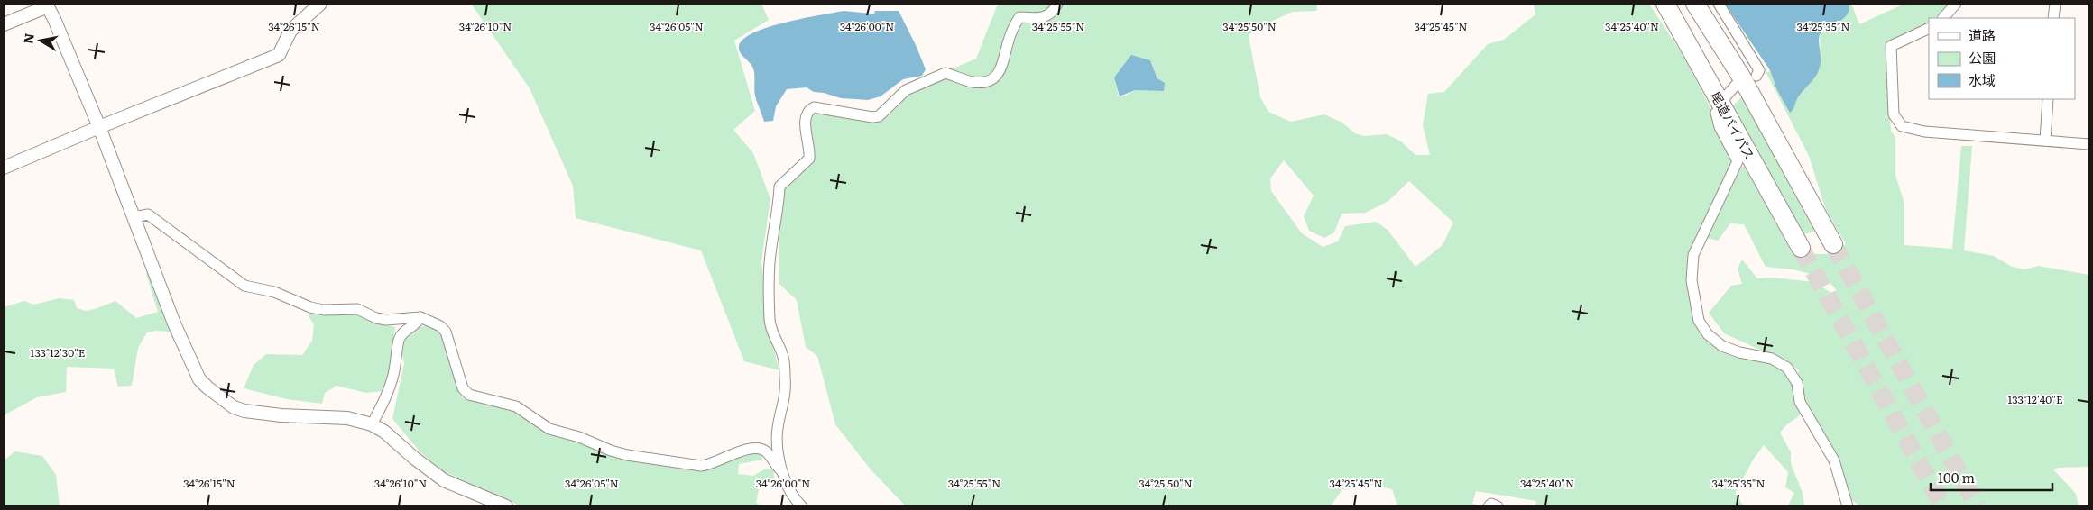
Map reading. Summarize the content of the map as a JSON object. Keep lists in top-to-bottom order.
{
  "streets": {
    "highway": ["尾道バイパス"]
  },
  "legend": ["道路", "公園", "水域"],
  "scale_bar": "100 m",
  "north": "left",
  "coordinates": [
    "34°26'15\"N",
    "34°26'10\"N",
    "34°26'05\"N",
    "34°26'00\"N",
    "34°25'55\"N",
    "34°25'50\"N",
    "34°25'45\"N",
    "34°25'40\"N",
    "34°25'35\"N",
    "133°12'30\"E",
    "133°12'40\"E"
  ]
}
